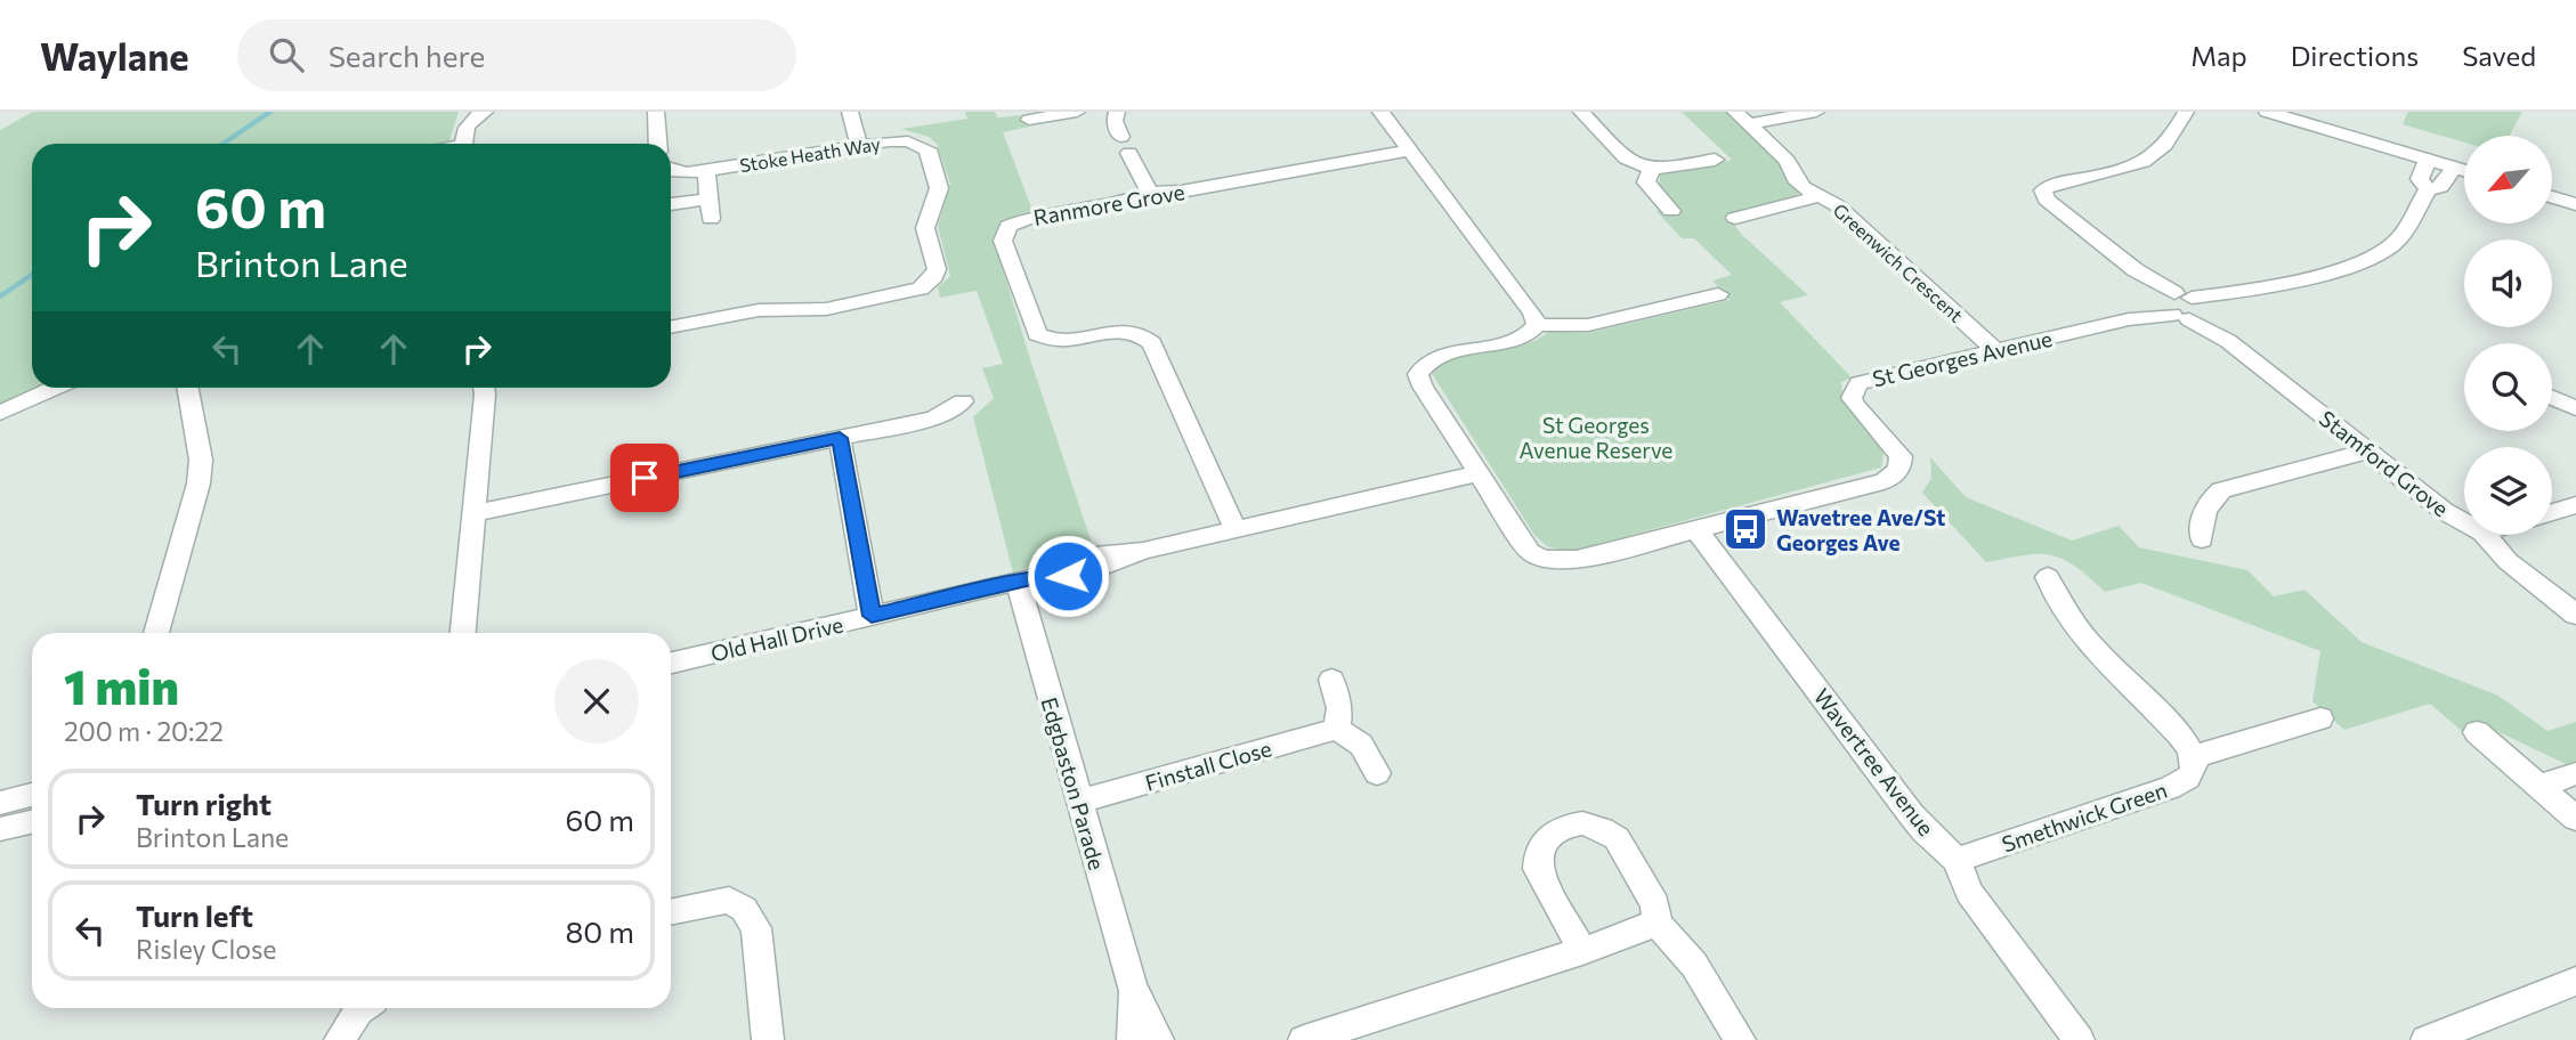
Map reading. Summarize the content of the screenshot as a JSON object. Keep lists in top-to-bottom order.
{
  "streets": {
    "street": [
      "Stoke Heath Way",
      "Ranmore Grove",
      "Greenwich Crescent",
      "St Georges Avenue",
      "Stamford Grove",
      "Old Hall Drive",
      "Wavertree Avenue",
      "Finstall Close",
      "Edgbaston Parade",
      "Smethwick Green"
    ]
  },
  "crossings": [
    ["Ranmore Grove", "Old Hall Drive"],
    ["Greenwich Crescent", "St Georges Avenue"],
    ["St Georges Avenue", "Stamford Grove"],
    ["St Georges Avenue", "Old Hall Drive"],
    ["St Georges Avenue", "Wavertree Avenue"],
    ["Old Hall Drive", "Edgbaston Parade"],
    ["Wavertree Avenue", "Smethwick Green"],
    ["Finstall Close", "Edgbaston Parade"]
  ],
  "parks": ["St Georges Avenue Reserve"],
  "places": {
    "bus stop": ["Wavetree Ave/St Georges Ave"]
  },
  "north": "bottom left",
  "page": {
    "header": "Waylane",
    "search": "Search here",
    "nav": ["Map", "Directions", "Saved"],
    "turn": ["60 m", "Brinton Lane"],
    "heading": ["1 min", "200 m · 20:22"],
    "list": [
      {
        "name": "Turn right",
        "note": "Brinton Lane",
        "value": "60 m"
      },
      {
        "name": "Turn left",
        "note": "Risley Close",
        "value": "80 m"
      }
    ]
  }
}
